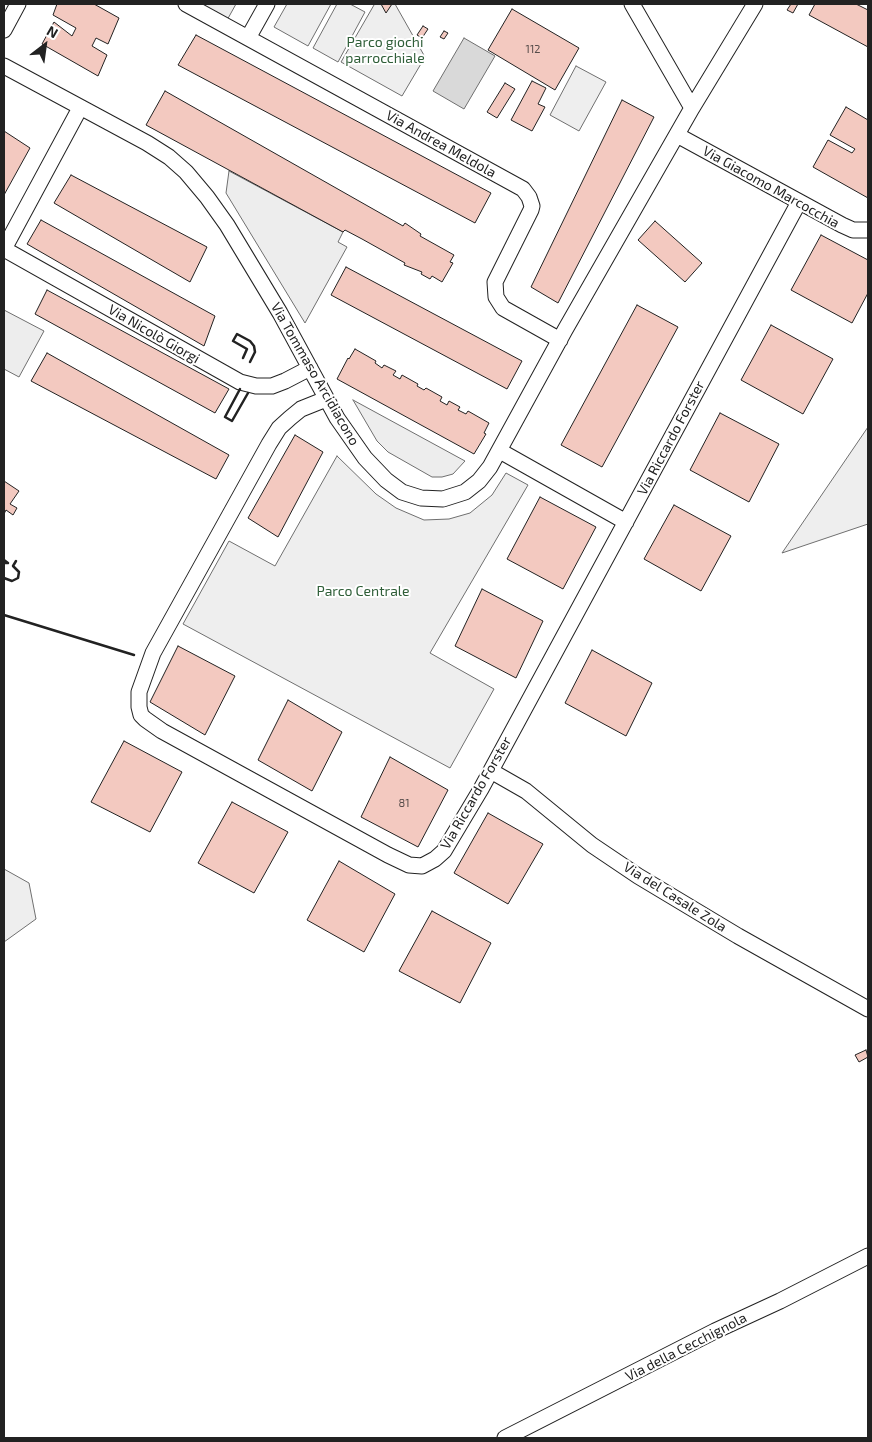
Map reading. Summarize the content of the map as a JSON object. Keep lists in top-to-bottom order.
{
  "streets": {
    "street": [
      "Via Andrea Meldola",
      "Via Giacomo Marcocchia",
      "Via Nicolò Giorgi",
      "Via Tommaso Arcidiacono",
      "Via Riccardo Forster",
      "Via del Casale Zola",
      "Via della Cecchignola"
    ]
  },
  "crossings": [
    ["Via Andrea Meldola", "Via Tommaso Arcidiacono"],
    ["Via Giacomo Marcocchia", "Via Tommaso Arcidiacono"],
    ["Via Giacomo Marcocchia", "Via Riccardo Forster"],
    ["Via Nicolò Giorgi", "Via Tommaso Arcidiacono"],
    ["Via Tommaso Arcidiacono", "Via Riccardo Forster"],
    ["Via Riccardo Forster", "Via del Casale Zola"]
  ],
  "parks": ["Parco giochi parrocchiale", "Parco Centrale"],
  "house_numbers": ["112", "81"],
  "north": "top right"
}
